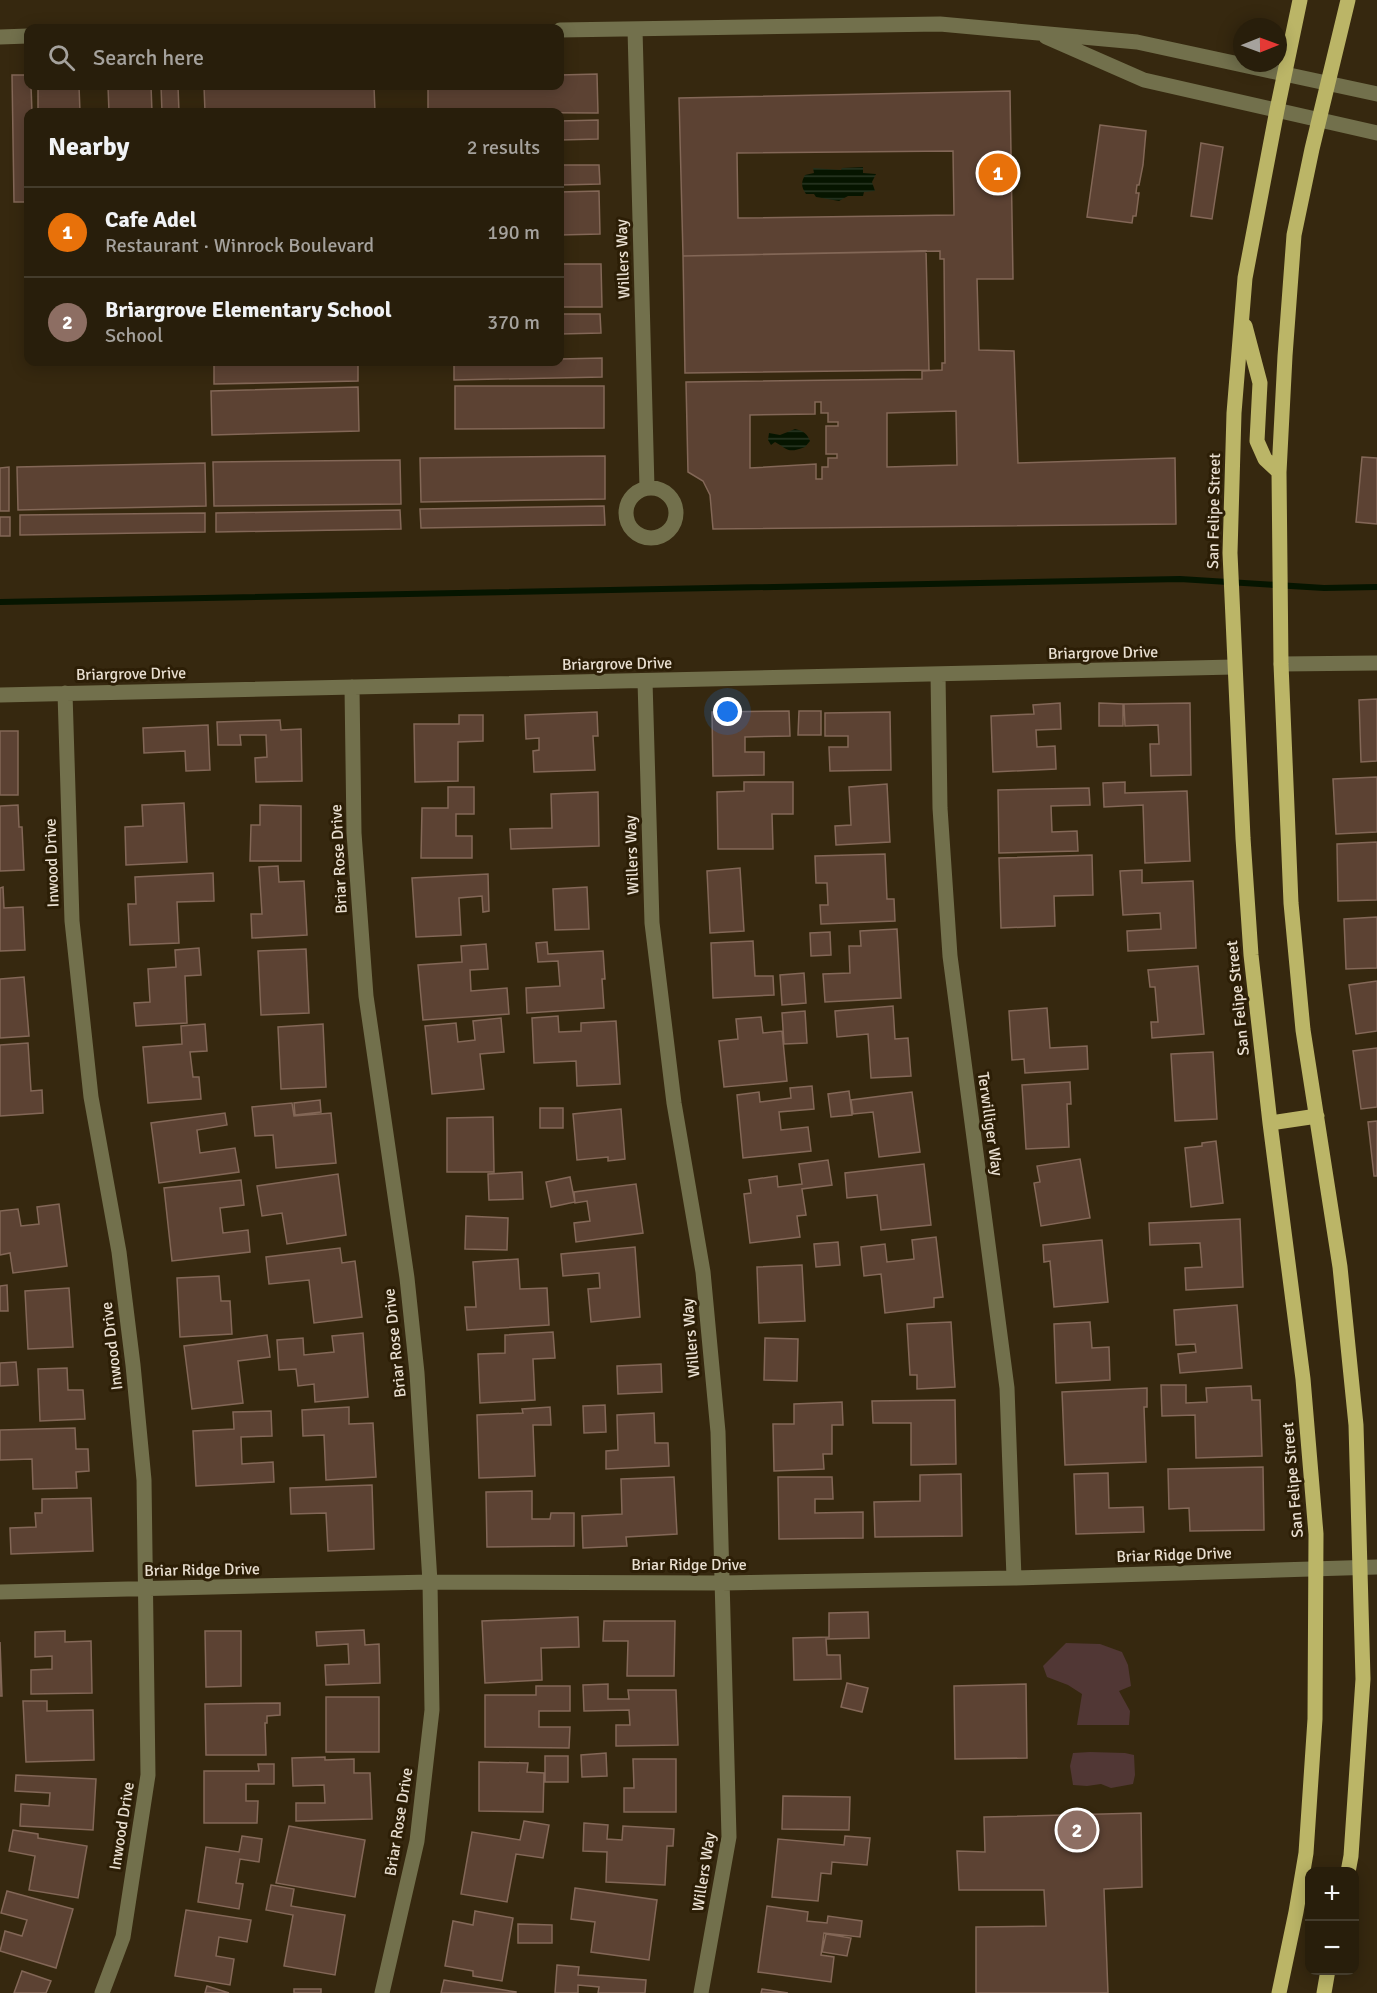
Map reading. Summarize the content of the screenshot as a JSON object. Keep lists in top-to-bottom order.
{
  "streets": {
    "main road": ["San Felipe Street"],
    "street": [
      "Willers Way",
      "Briargrove Drive",
      "Briar Rose Drive",
      "Inwood Drive",
      "Terwilliger Way",
      "Briar Ridge Drive"
    ]
  },
  "crossings": [
    ["Willers Way", "Briargrove Drive"],
    ["Willers Way", "Briar Ridge Drive"],
    ["San Felipe Street", "Briargrove Drive"],
    ["San Felipe Street", "Briar Ridge Drive"],
    ["Briargrove Drive", "Briar Rose Drive"],
    ["Briargrove Drive", "Inwood Drive"],
    ["Briargrove Drive", "Terwilliger Way"],
    ["Briar Rose Drive", "Briar Ridge Drive"],
    ["Inwood Drive", "Briar Ridge Drive"],
    ["Terwilliger Way", "Briar Ridge Drive"]
  ],
  "north": "right",
  "page": {
    "search": "Search here",
    "heading": ["Nearby", "2 results"],
    "pins": ["1", "2"],
    "list": [
      {
        "mark": "1",
        "name": "Cafe Adel",
        "note": "Restaurant · Winrock Boulevard",
        "value": "190 m"
      },
      {
        "mark": "2",
        "name": "Briargrove Elementary School",
        "note": "School",
        "value": "370 m"
      }
    ],
    "map_buttons": ["+", "−"]
  }
}
